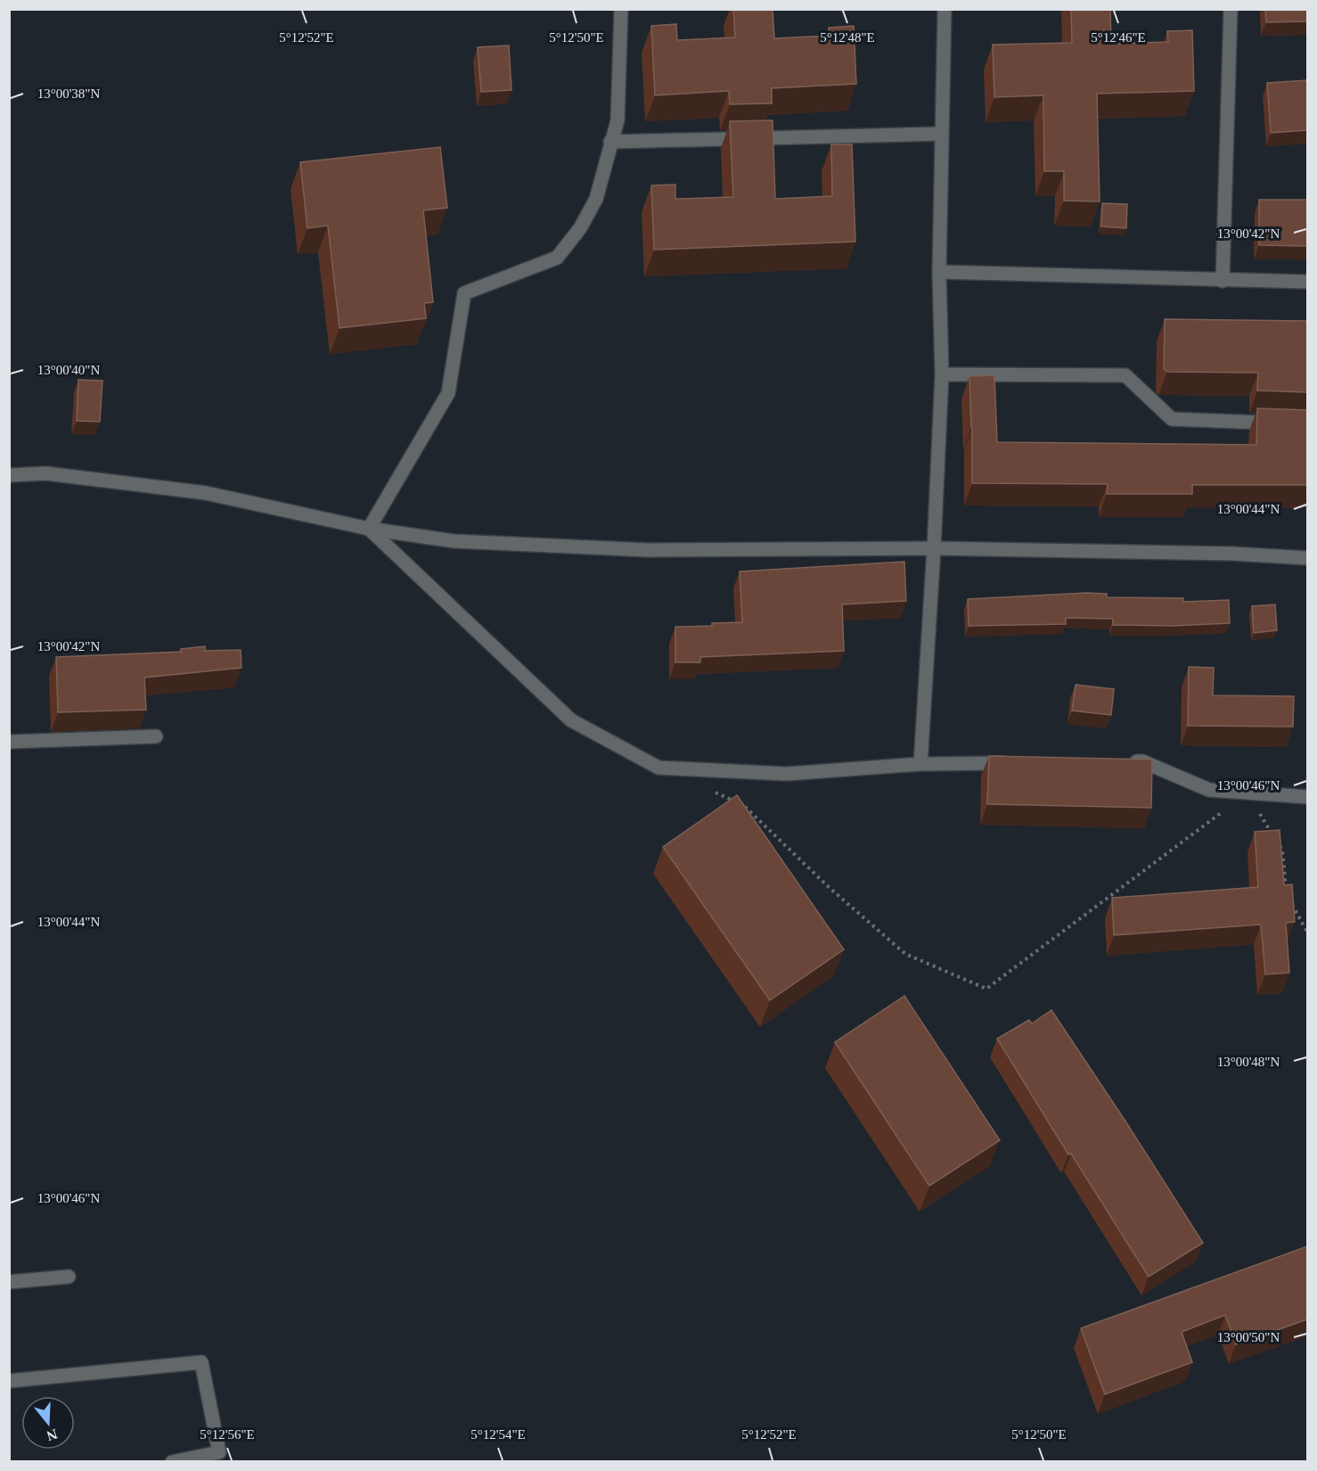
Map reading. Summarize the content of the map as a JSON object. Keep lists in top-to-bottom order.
{
  "north": "bottom",
  "coordinates": [
    "5°12'52\"E",
    "5°12'50\"E",
    "5°12'48\"E",
    "5°12'46\"E",
    "13°00'38\"N",
    "13°00'42\"N",
    "13°00'40\"N",
    "13°00'44\"N",
    "13°00'46\"N",
    "13°00'48\"N",
    "13°00'50\"N",
    "5°12'56\"E",
    "5°12'54\"E"
  ]
}
